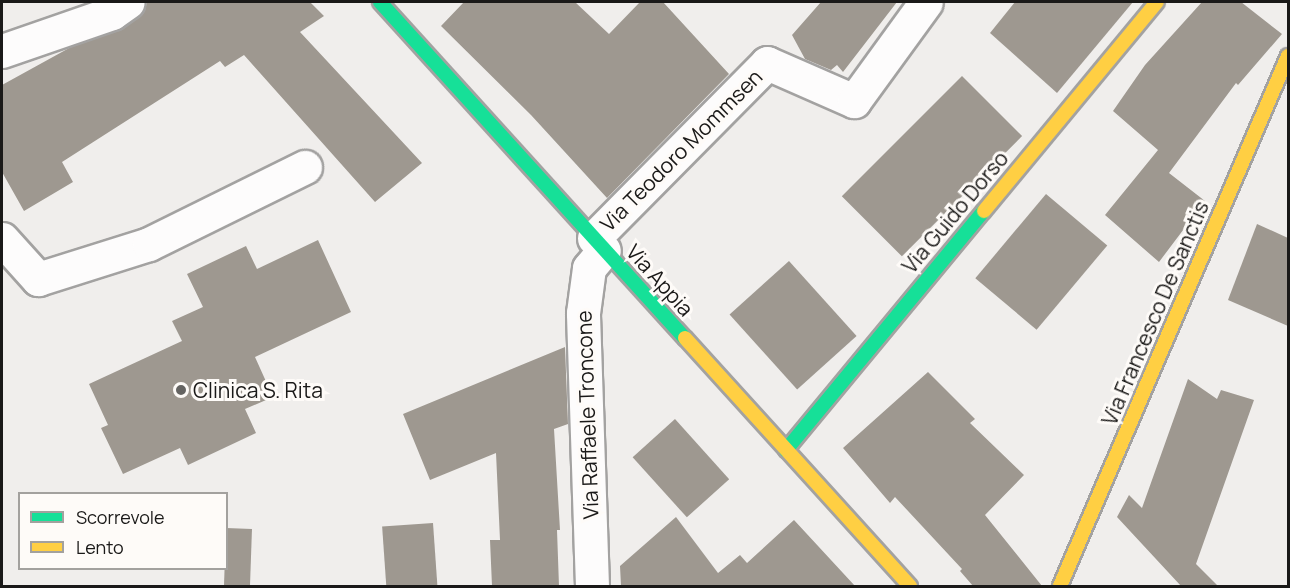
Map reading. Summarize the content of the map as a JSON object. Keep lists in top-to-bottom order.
{
  "streets": {
    "street": [
      "Via Teodoro Mommsen",
      "Via Guido Dorso",
      "Via Appia",
      "Via Francesco De Sanctis",
      "Via Raffaele Troncone"
    ]
  },
  "crossings": [
    ["Via Teodoro Mommsen", "Via Appia"],
    ["Via Teodoro Mommsen", "Via Raffaele Troncone"],
    ["Via Guido Dorso", "Via Appia"],
    ["Via Appia", "Via Raffaele Troncone"]
  ],
  "places": ["Clinica S. Rita"],
  "legend": ["Scorrevole", "Lento"]
}
